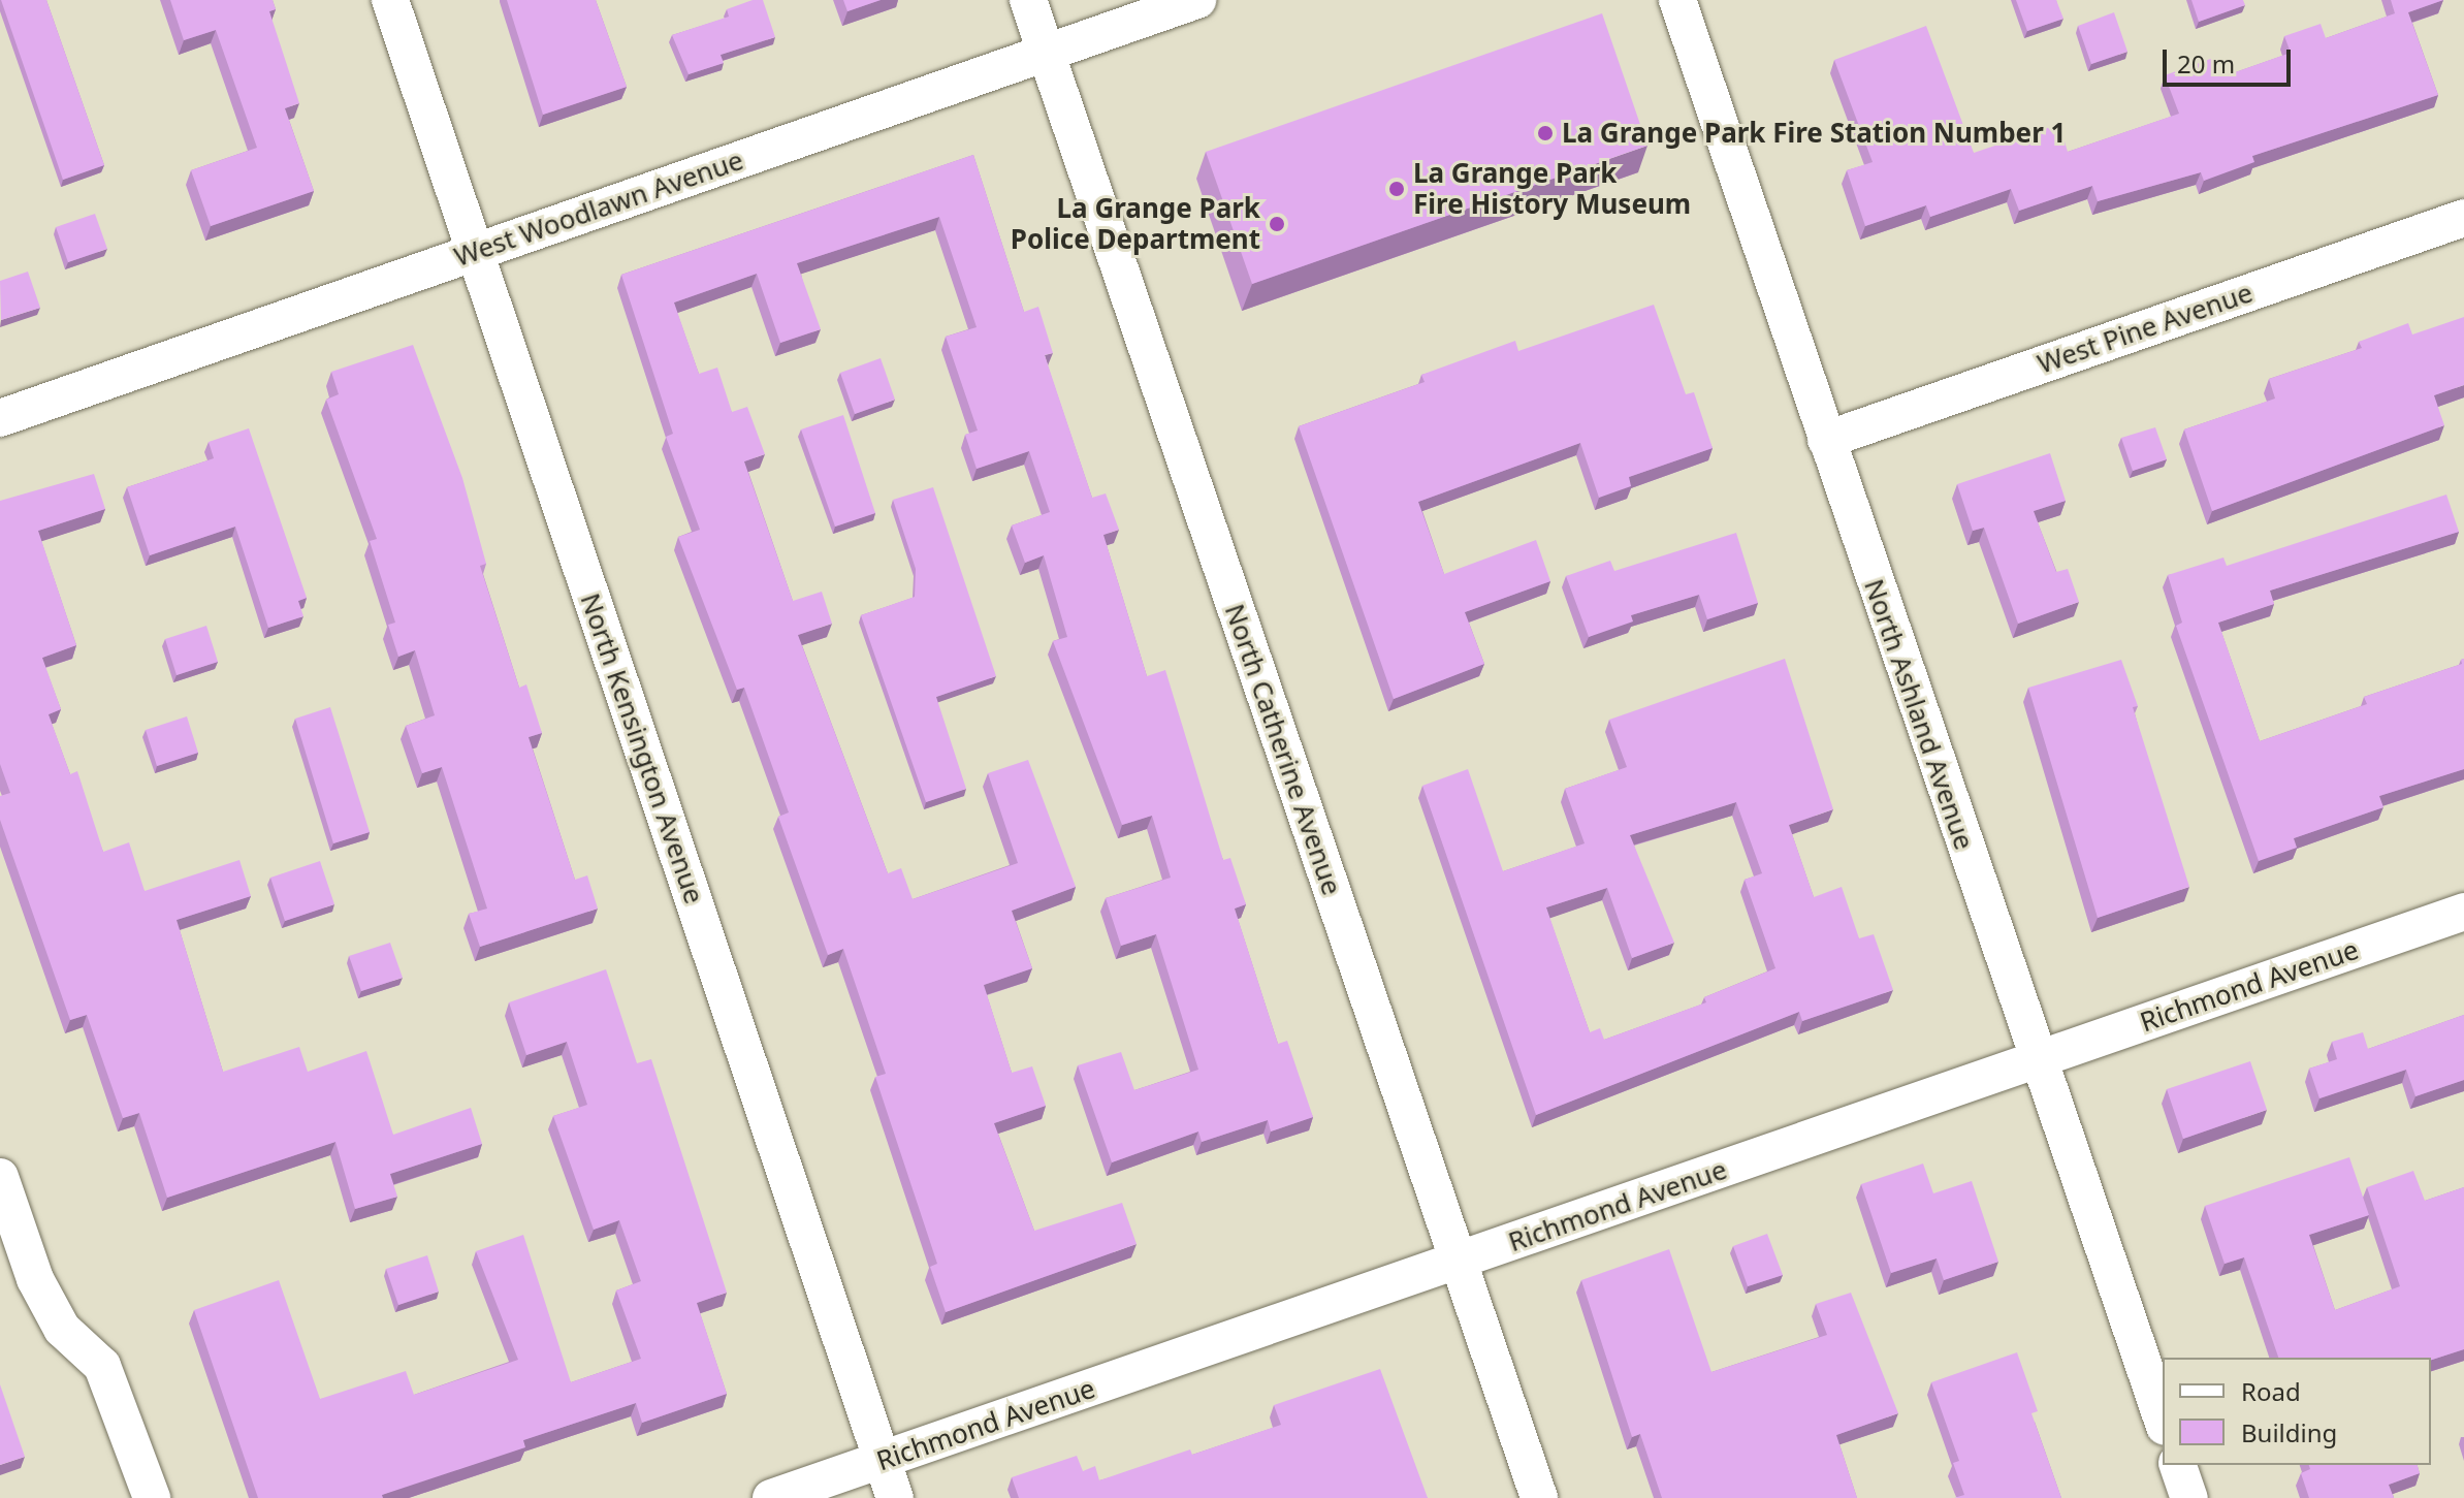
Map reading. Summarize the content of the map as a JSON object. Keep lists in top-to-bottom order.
{
  "streets": {
    "street": [
      "West Woodlawn Avenue",
      "West Pine Avenue",
      "North Ashland Avenue",
      "North Kensington Avenue",
      "North Catherine Avenue",
      "Richmond Avenue"
    ]
  },
  "crossings": [
    ["West Woodlawn Avenue", "North Kensington Avenue"],
    ["West Woodlawn Avenue", "North Catherine Avenue"],
    ["West Pine Avenue", "North Ashland Avenue"],
    ["North Ashland Avenue", "Richmond Avenue"],
    ["North Kensington Avenue", "Richmond Avenue"],
    ["North Catherine Avenue", "Richmond Avenue"]
  ],
  "places": ["La Grange Park Fire Station Number 1", "La Grange Park Fire History Museum", "La Grange Park Police Department"],
  "legend": ["Road", "Building"],
  "scale_bar": "20 m"
}
